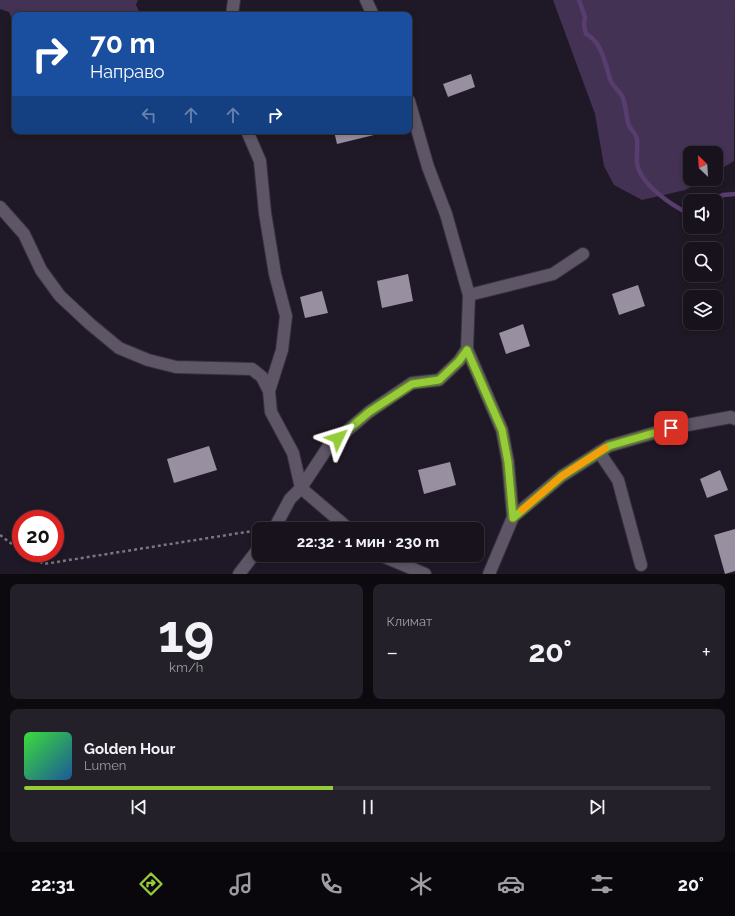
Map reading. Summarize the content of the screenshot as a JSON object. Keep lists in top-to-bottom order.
{
  "north": "top left",
  "page": {
    "turn": ["70 m", "Направо"],
    "limit": "20",
    "trip": "22:32 · 1 мин · 230 m",
    "tile": [
      ["19", "km/h"],
      "Климат"
    ],
    "heat": ["−", "20°", "+"],
    "song": ["Golden Hour", "Lumen"],
    "tabs": ["22:31", "20°"]
  }
}
